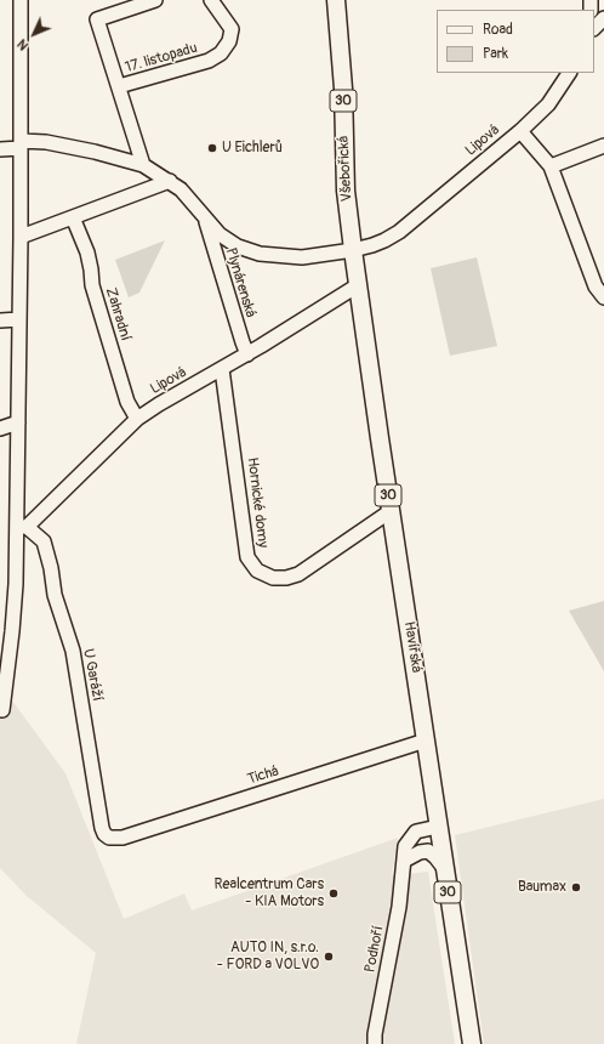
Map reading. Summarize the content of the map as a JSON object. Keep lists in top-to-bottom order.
{
  "streets": {
    "main road": ["30", "Všebořická", "Havířská"],
    "street": [
      "17. listopadu",
      "Lipová",
      "Plynárenská",
      "Zahradní",
      "Hornické domy",
      "U Garáží",
      "Tichá",
      "Podhoří"
    ]
  },
  "crossings": [
    ["Lipová", "Všebořická"],
    ["Lipová", "Plynárenská"],
    ["Lipová", "Zahradní"],
    ["Lipová", "Hornické domy"],
    ["Lipová", "Havířská"],
    ["Lipová", "U Garáží"],
    ["Všebořická", "Plynárenská"],
    ["Všebořická", "Havířská"],
    ["Plynárenská", "Havířská"],
    ["Hornické domy", "Havířská"],
    ["Havířská", "Tichá"],
    ["Havířská", "Podhoří"],
    ["U Garáží", "Tichá"]
  ],
  "places": [
    "U Eichlerů",
    "Baumax",
    "Realcentrum Cars - KIA Motors",
    "AUTO IN, s.r.o. - FORD a VOLVO"
  ],
  "legend": ["Road", "Park"],
  "north": "bottom left"
}
